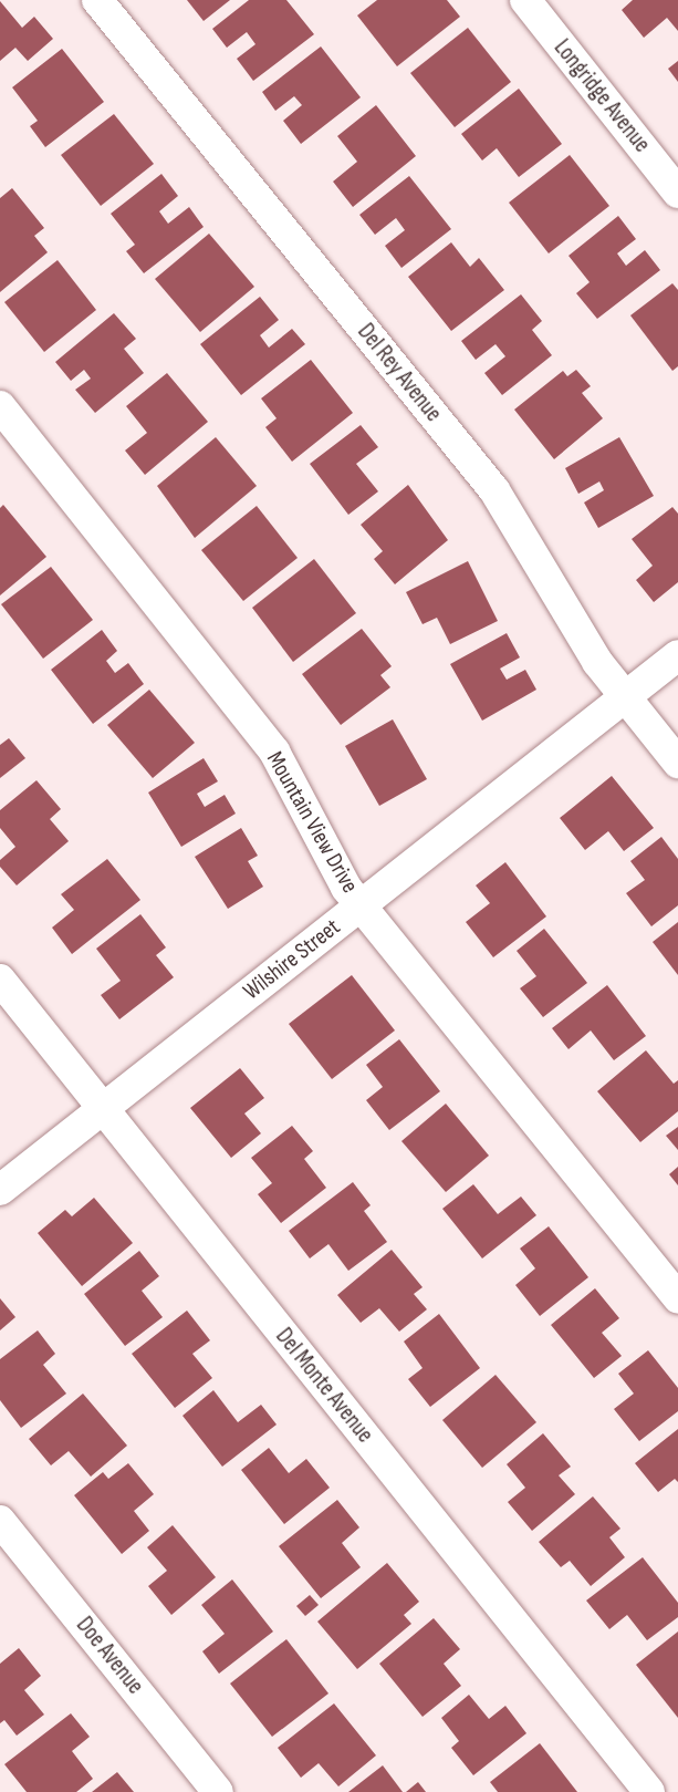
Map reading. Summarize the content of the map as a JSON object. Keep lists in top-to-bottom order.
{
  "streets": {
    "street": [
      "Longridge Avenue",
      "Del Rey Avenue",
      "Mountain View Drive",
      "Wilshire Street",
      "Del Monte Avenue",
      "Doe Avenue"
    ]
  },
  "crossings": [
    ["Del Rey Avenue", "Wilshire Street"],
    ["Mountain View Drive", "Wilshire Street"],
    ["Wilshire Street", "Del Monte Avenue"]
  ]
}
